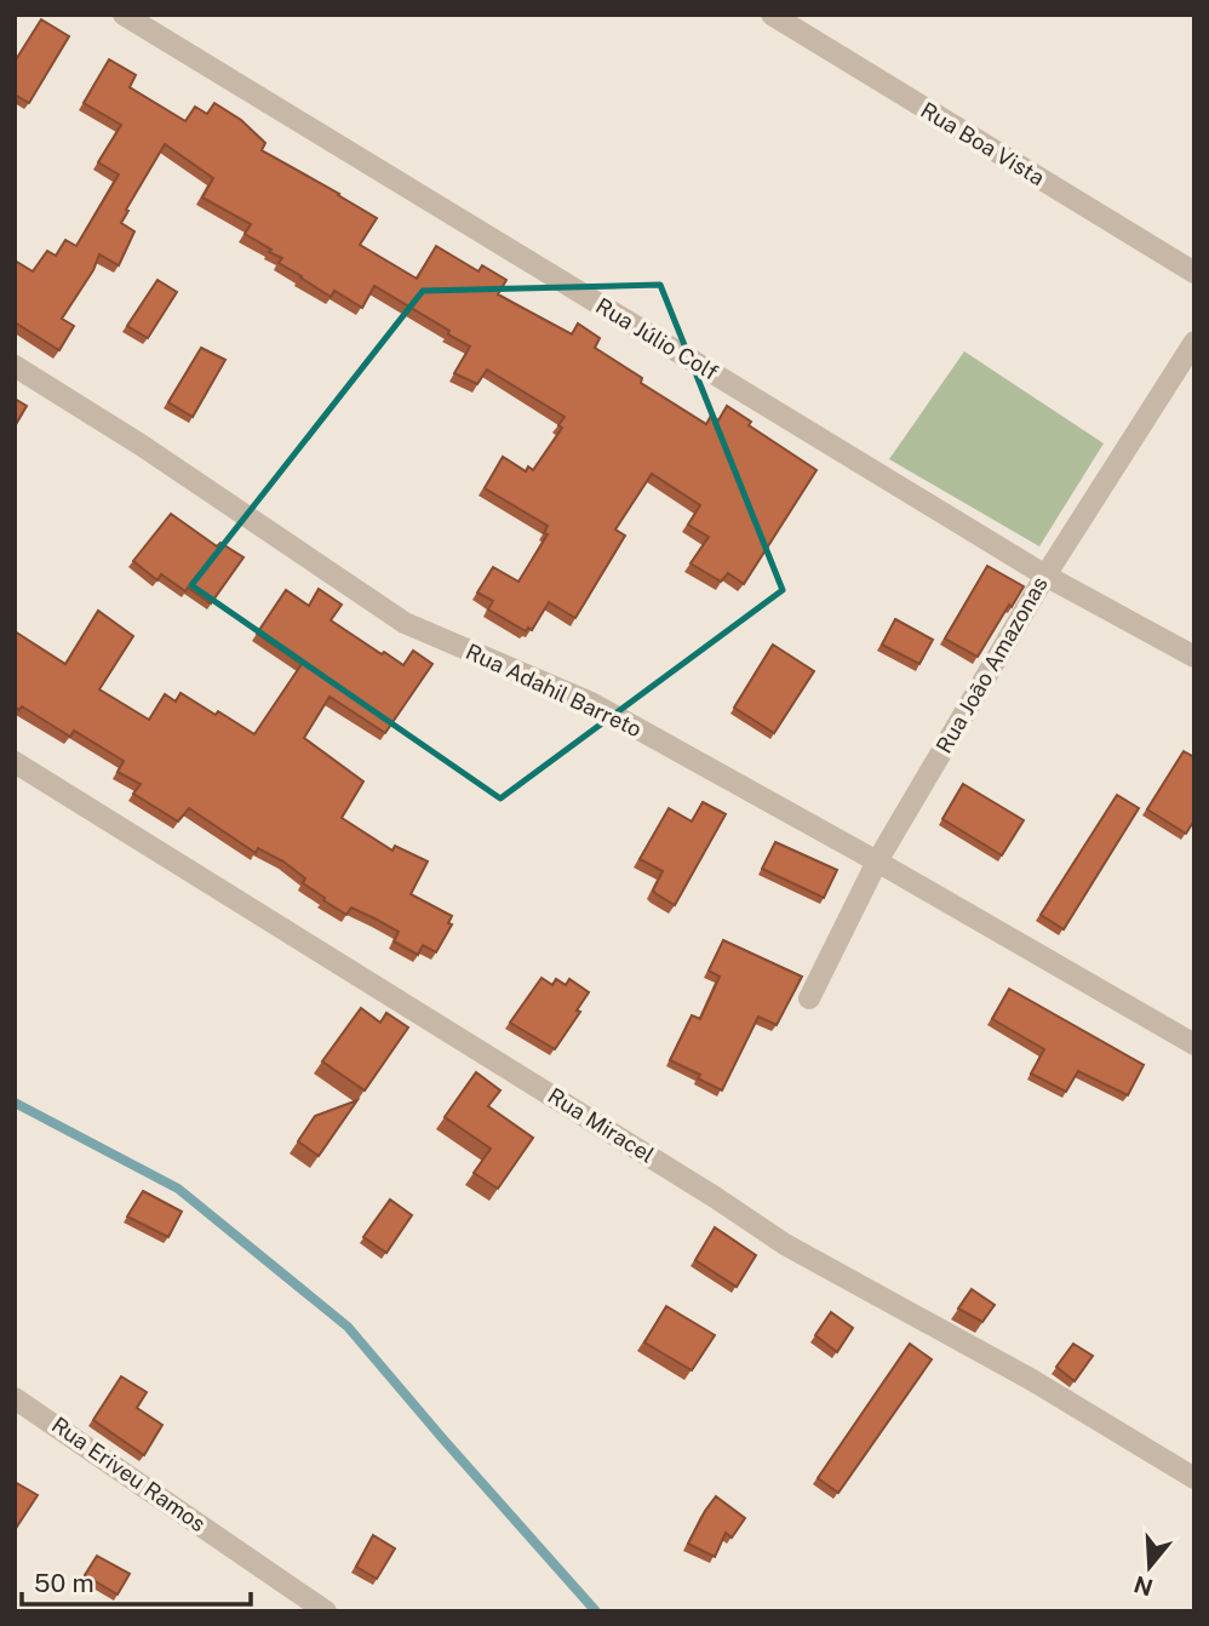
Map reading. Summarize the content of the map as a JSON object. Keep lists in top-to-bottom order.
{
  "streets": {
    "street": [
      "Rua Boa Vista",
      "Rua Júlio Colf",
      "Rua João Amazonas",
      "Rua Adahil Barreto",
      "Rua Miracel",
      "Rua Eriveu Ramos"
    ]
  },
  "crossings": [
    ["Rua Júlio Colf", "Rua João Amazonas"],
    ["Rua João Amazonas", "Rua Adahil Barreto"]
  ],
  "scale_bar": "50 m",
  "north": "bottom"
}
